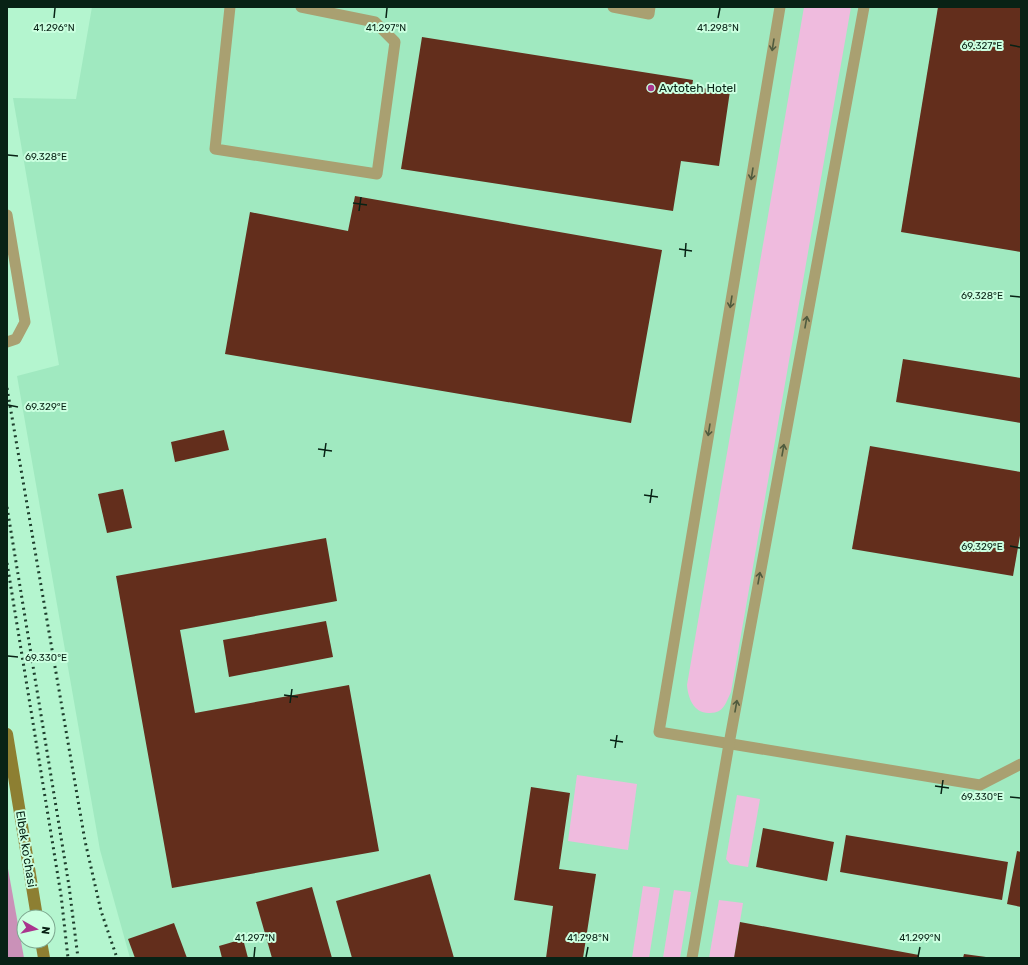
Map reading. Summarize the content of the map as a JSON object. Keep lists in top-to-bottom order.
{
  "streets": {
    "main road": ["Elbek ko'chasi"]
  },
  "places": ["Avtoteh Hotel"],
  "north": "right",
  "coordinates": [
    "41.296°N",
    "41.297°N",
    "41.298°N",
    "69.327°E",
    "69.328°E",
    "69.329°E",
    "69.330°E",
    "41.299°N"
  ]
}
